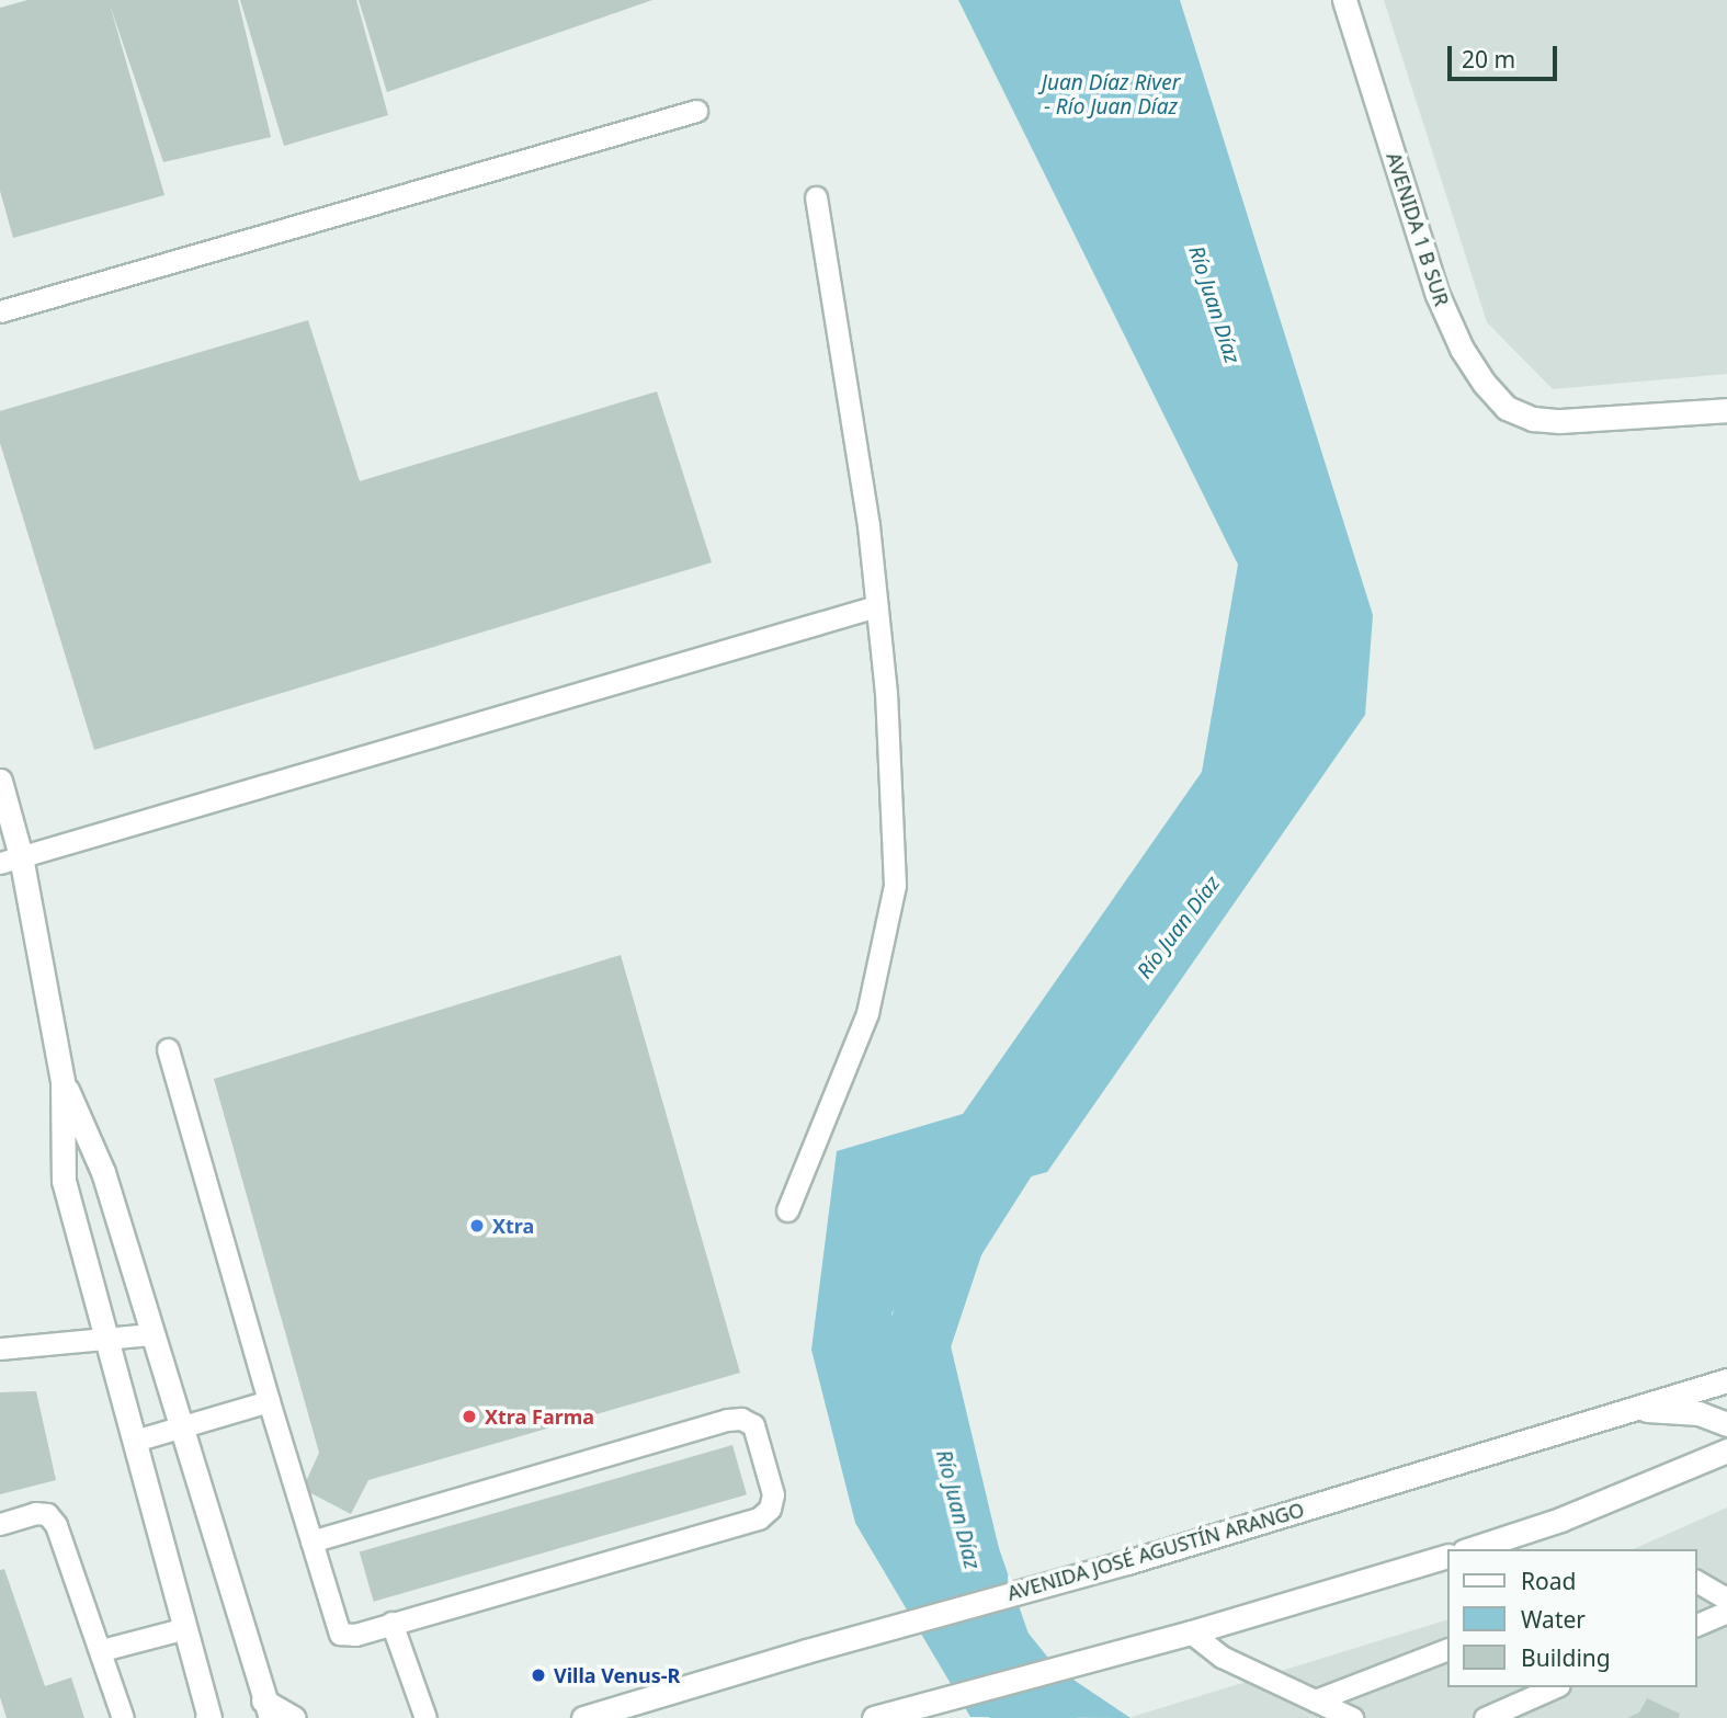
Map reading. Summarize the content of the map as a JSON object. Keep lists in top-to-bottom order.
{
  "streets": {
    "street": ["AVENIDA 1 B SUR", "AVENIDA JOSÉ AGUSTÍN ARANGO"]
  },
  "water": ["Juan Díaz River - Río Juan Díaz", "Río Juan Díaz"],
  "places": ["Xtra", "Xtra Farma", "Villa Venus-R"],
  "legend": ["Road", "Water", "Building"],
  "scale_bar": "20 m"
}
